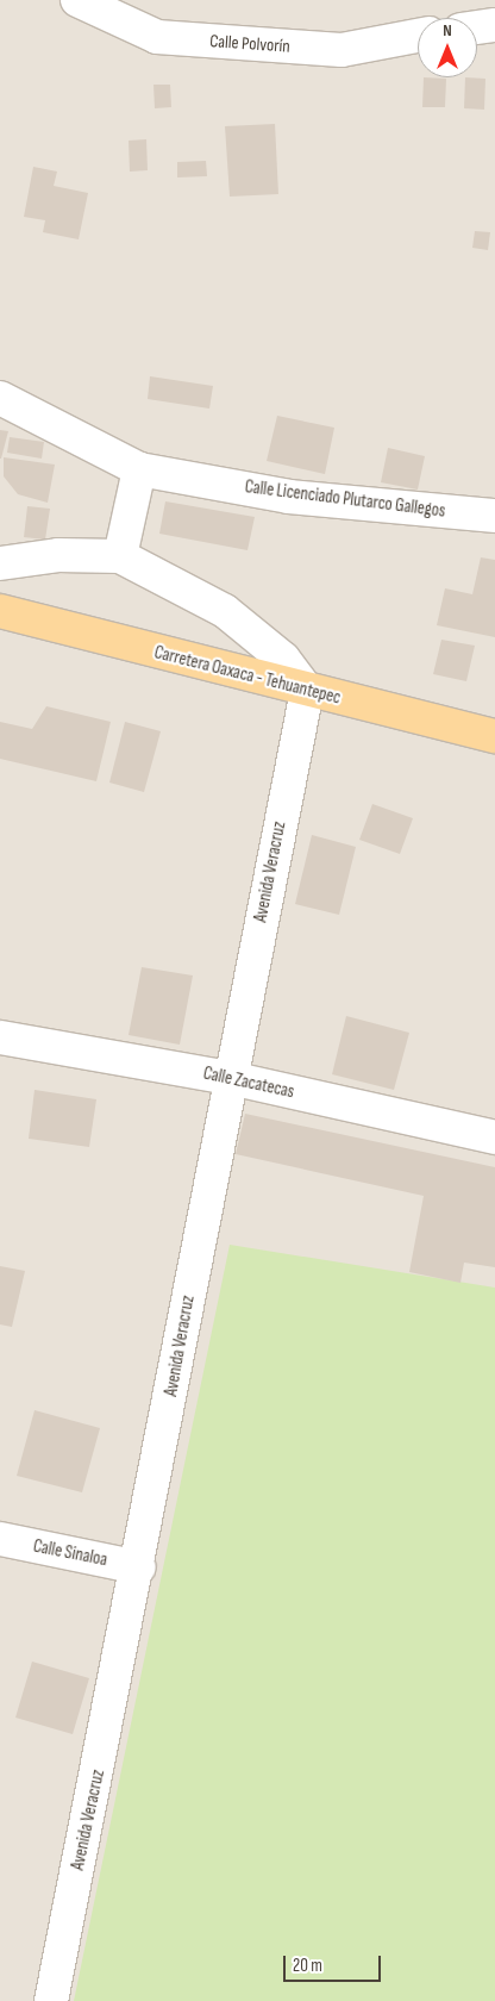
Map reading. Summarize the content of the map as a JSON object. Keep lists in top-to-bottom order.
{
  "streets": {
    "main road": ["Carretera Oaxaca - Tehuantepec"],
    "street": [
      "Calle Polvorín",
      "Calle Licenciado Plutarco Gallegos",
      "Avenida Veracruz",
      "Calle Zacatecas",
      "Calle Sinaloa"
    ]
  },
  "crossings": [
    ["Carretera Oaxaca - Tehuantepec", "Avenida Veracruz"],
    ["Avenida Veracruz", "Calle Zacatecas"],
    ["Avenida Veracruz", "Calle Sinaloa"]
  ],
  "scale_bar": "20 m",
  "north": "top"
}
